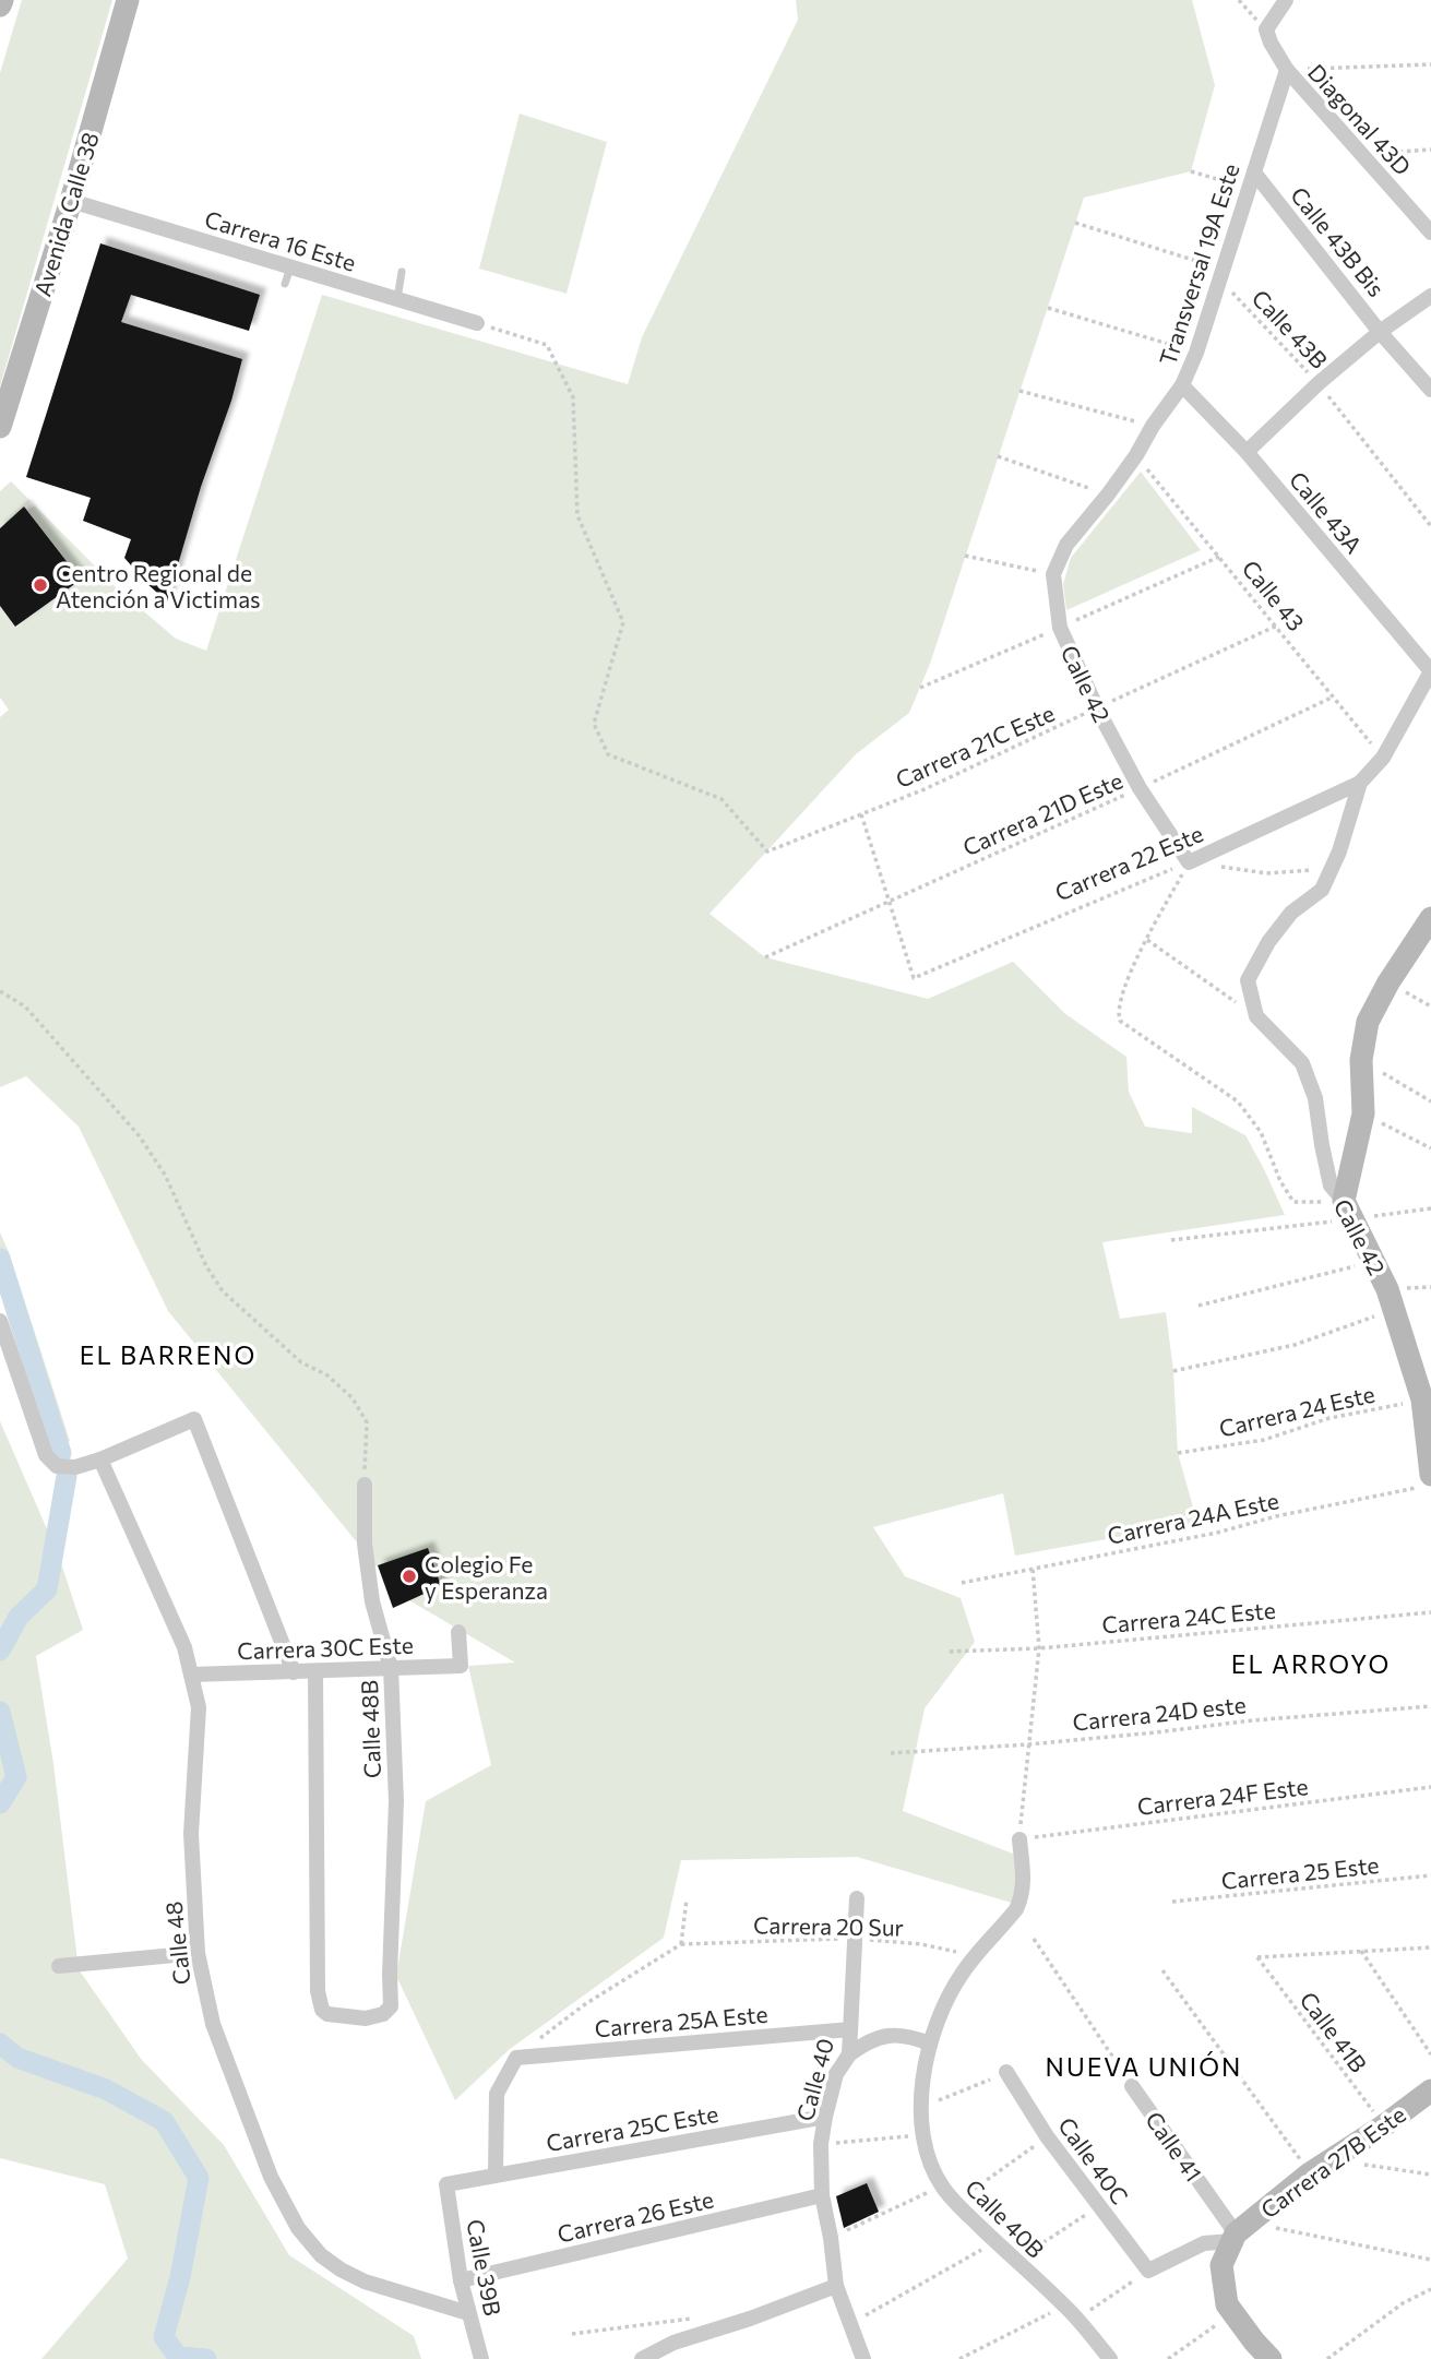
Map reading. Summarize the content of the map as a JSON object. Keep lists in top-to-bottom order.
{
  "streets": {
    "street": [
      "Diagonal 43D",
      "Avenida Calle 38",
      "Carrera 16 Este",
      "Calle 43B Bis",
      "Transversal 19A Este",
      "Calle 43A",
      "Calle 42",
      "Carrera 22 Este",
      "Carrera 30C Este",
      "Calle 48B",
      "Calle 48",
      "Carrera 25A Este",
      "Calle 40",
      "Carrera 25C Este",
      "Calle 41",
      "Calle 40C",
      "Carrera 27B Este",
      "Carrera 26 Este",
      "Calle 40B",
      "Calle 39B"
    ],
    "path": [
      "Calle 43B",
      "Calle 43",
      "Carrera 21C Este",
      "Carrera 21D Este",
      "Carrera 24 Este",
      "Carrera 24A Este",
      "Carrera 24C Este",
      "Carrera 24D este",
      "Carrera 24F Este",
      "Carrera 25 Este",
      "Carrera 20 Sur",
      "Calle 41B"
    ]
  },
  "crossings": [
    ["Diagonal 43D", "Transversal 19A Este"],
    ["Avenida Calle 38", "Carrera 16 Este"],
    ["Carrera 16 Este", "Carrera 21C Este"],
    ["Calle 43B Bis", "Transversal 19A Este"],
    ["Transversal 19A Este", "Calle 43B"],
    ["Transversal 19A Este", "Calle 43A"],
    ["Transversal 19A Este", "Calle 43"],
    ["Transversal 19A Este", "Calle 42"],
    ["Calle 43", "Carrera 21C Este"],
    ["Calle 43", "Carrera 21D Este"],
    ["Calle 42", "Carrera 21C Este"],
    ["Calle 42", "Carrera 21D Este"],
    ["Calle 42", "Carrera 22 Este"],
    ["Calle 42", "Carrera 24 Este"],
    ["Calle 42", "Carrera 24A Este"],
    ["Carrera 21D Este", "Carrera 22 Este"],
    ["Carrera 30C Este", "Calle 48B"],
    ["Carrera 30C Este", "Calle 48"],
    ["Carrera 24F Este", "Calle 40B"],
    ["Carrera 20 Sur", "Calle 40"],
    ["Carrera 20 Sur", "Calle 40B"],
    ["Calle 48", "Calle 39B"],
    ["Carrera 25A Este", "Calle 40"],
    ["Calle 41B", "Carrera 27B Este"],
    ["Calle 40", "Carrera 25C Este"],
    ["Calle 40", "Carrera 26 Este"],
    ["Carrera 25C Este", "Calle 39B"],
    ["Calle 41", "Carrera 27B Este"],
    ["Calle 40C", "Carrera 27B Este"],
    ["Carrera 26 Este", "Calle 39B"]
  ],
  "districts": ["EL BARRENO", "EL ARROYO", "NUEVA UNIÓN"],
  "places": ["Centro Regional de Atención a Victimas", "Colegio Fe y Esperanza"]
}
